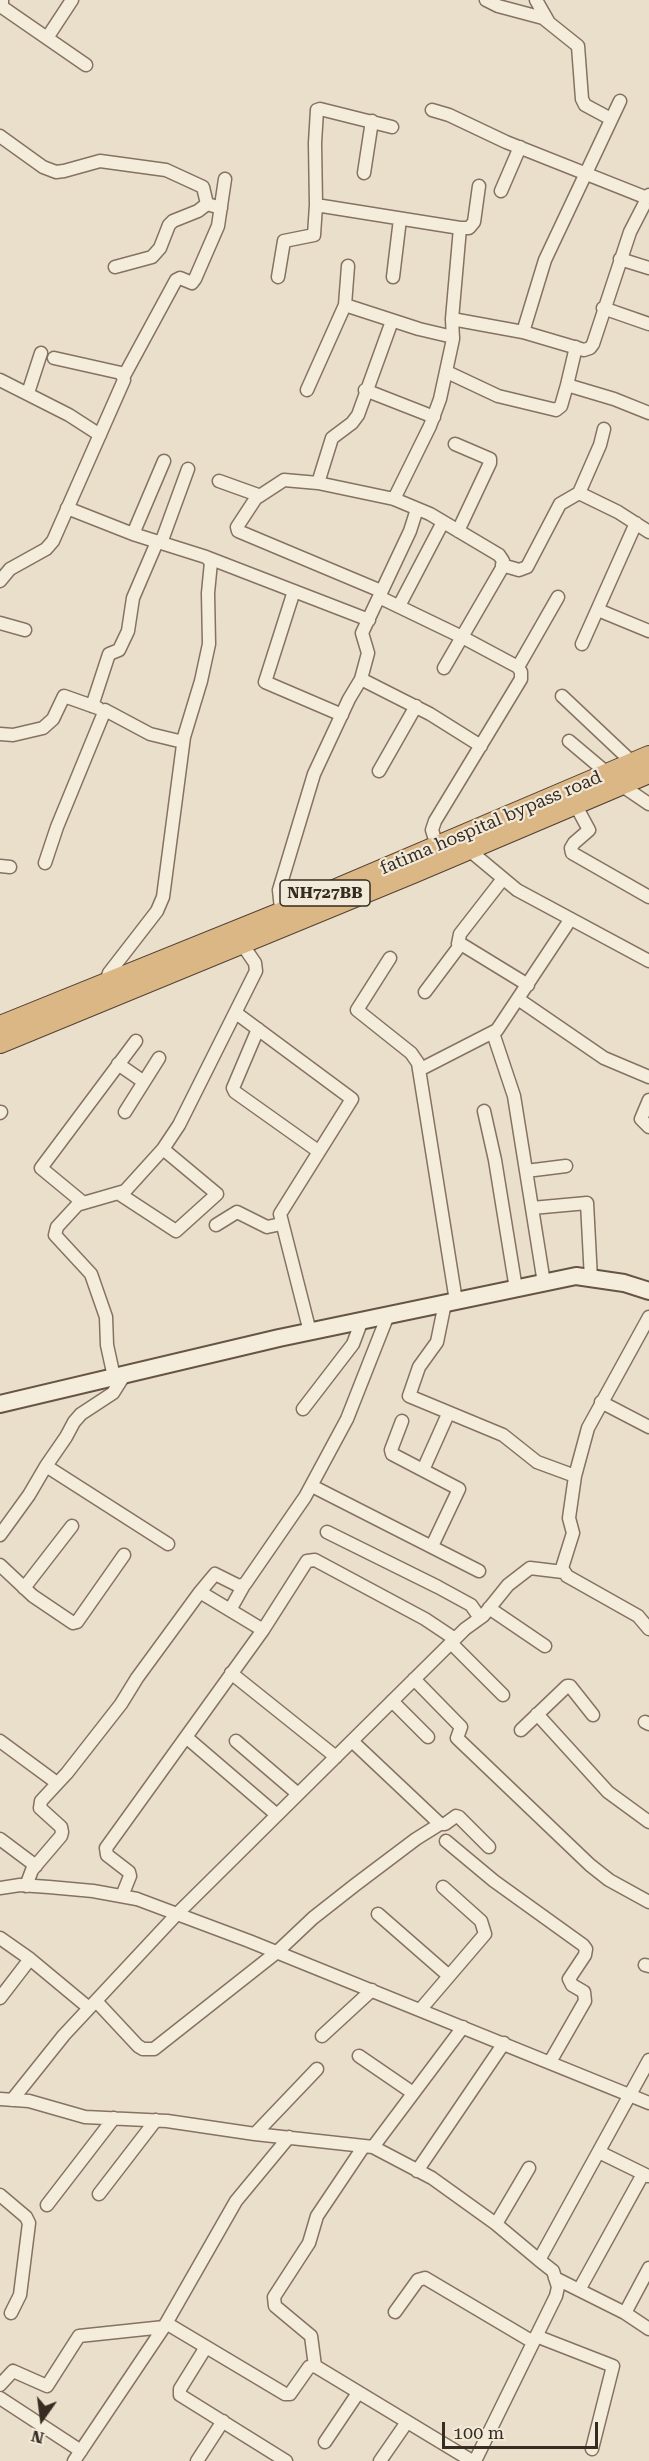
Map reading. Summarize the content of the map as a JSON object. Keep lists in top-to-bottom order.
{
  "streets": {
    "highway": ["fatima hospital bypass road", "NH727BB"]
  },
  "scale_bar": "100 m",
  "north": "bottom"
}
